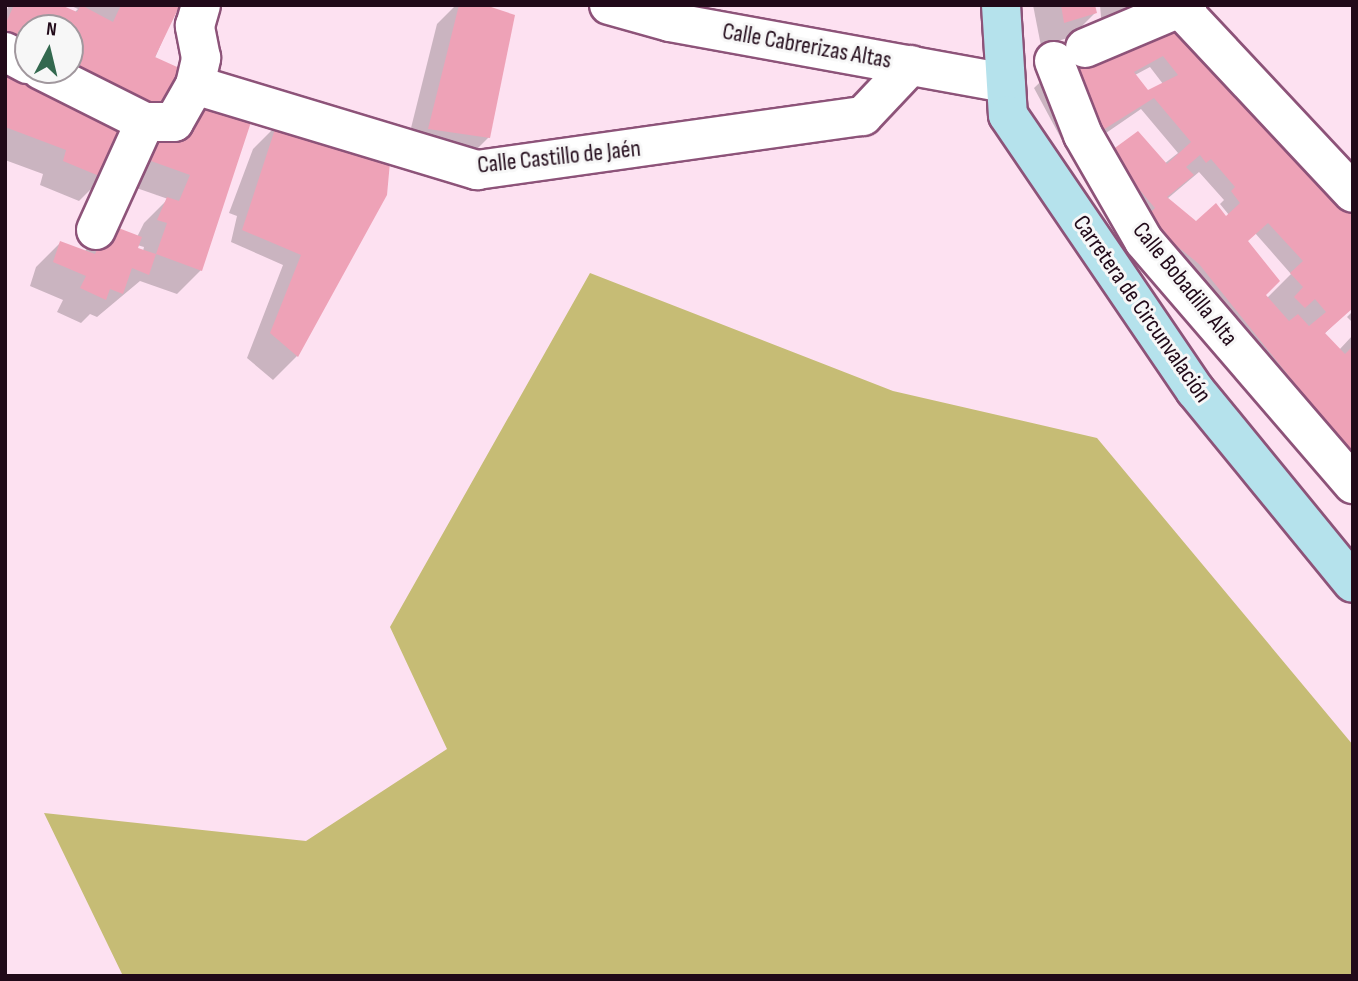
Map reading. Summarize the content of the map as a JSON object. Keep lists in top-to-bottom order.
{
  "streets": {
    "main road": ["Carretera de Circunvalación"],
    "street": ["Calle Cabrerizas Altas", "Calle Castillo de Jaén", "Calle Bobadilla Alta"]
  },
  "crossings": [
    ["Calle Cabrerizas Altas", "Calle Castillo de Jaén"],
    ["Calle Cabrerizas Altas", "Carretera de Circunvalación"]
  ],
  "north": "top"
}
